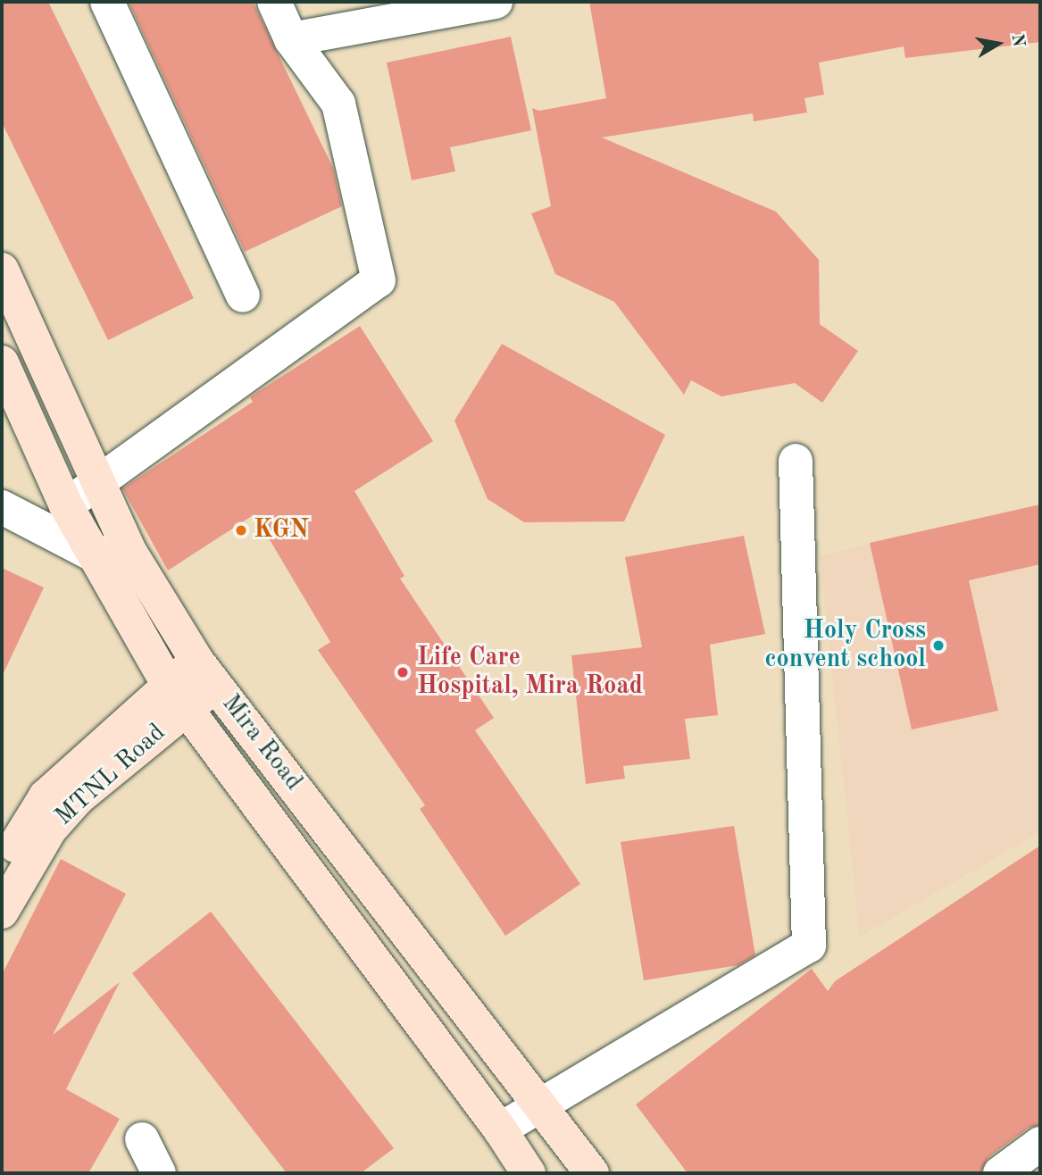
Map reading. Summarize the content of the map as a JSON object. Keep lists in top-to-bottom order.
{
  "streets": {
    "main road": ["Mira Road", "MTNL Road"]
  },
  "crossings": [
    ["Mira Road", "MTNL Road"]
  ],
  "places": ["KGN", "Holy Cross convent school", "Life Care Hospital, Mira Road"],
  "north": "right"
}
